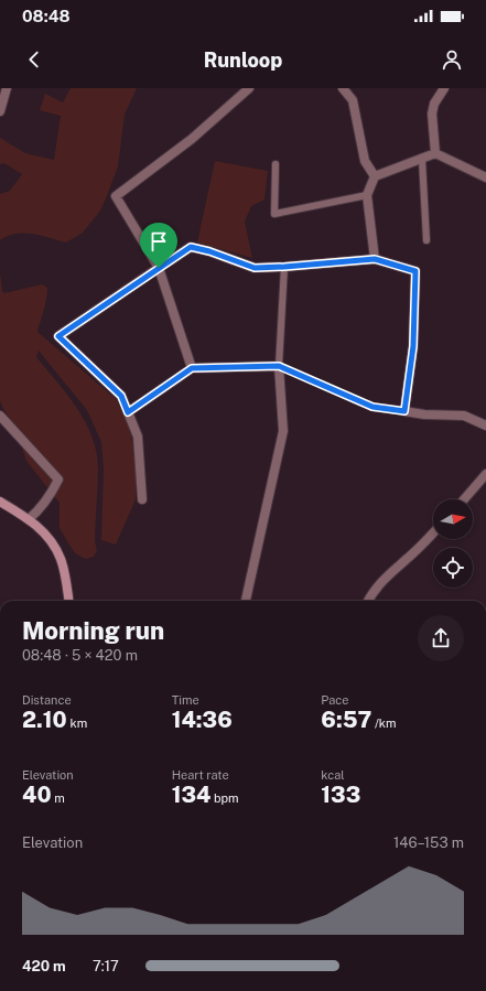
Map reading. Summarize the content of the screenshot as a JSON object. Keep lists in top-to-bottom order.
{
  "north": "right",
  "page": {
    "status": "08:48",
    "header": "Runloop",
    "heading": ["Morning run", "08:48 · 5 × 420 m"],
    "stats": [
      ["Distance", "2.10 km"],
      ["Time", "14:36"],
      ["Pace", "6:57 /km"],
      ["Elevation", "40 m"],
      ["Heart rate", "134 bpm"],
      ["kcal", "133"]
    ],
    "chart": ["Elevation", "146–153 m"],
    "list": [
      {
        "name": "420 m",
        "note": "7:17"
      }
    ]
  }
}
